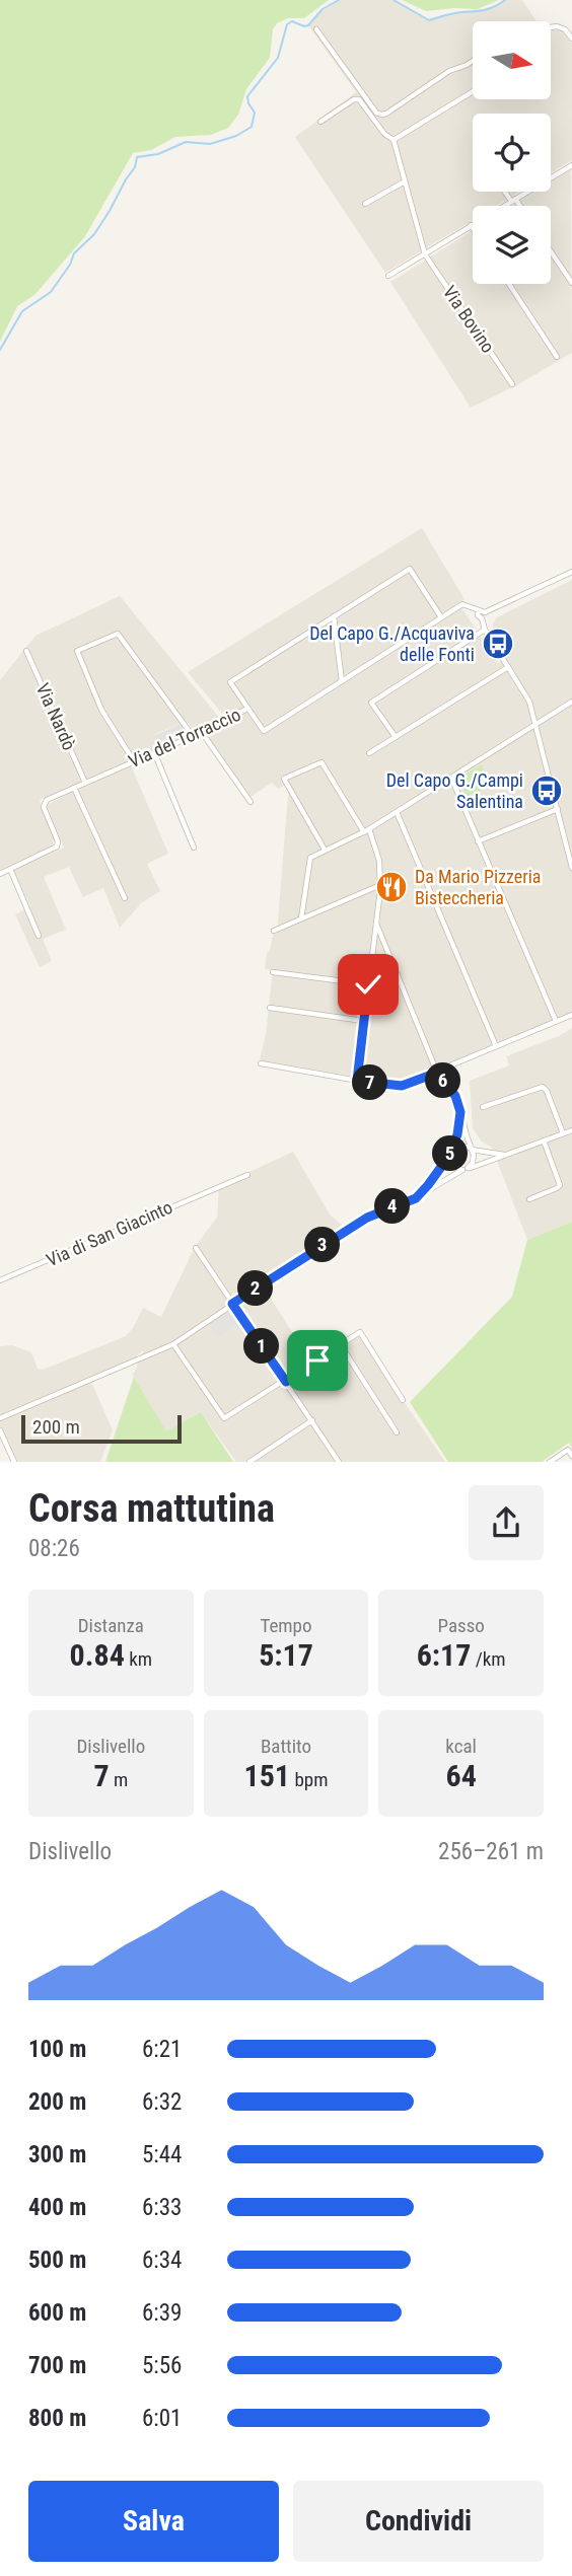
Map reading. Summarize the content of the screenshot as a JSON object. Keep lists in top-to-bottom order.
{
  "streets": {
    "street": [
      "Via Bovino",
      "Via Nardò",
      "Via del Torraccio",
      "Via di San Giacinto"
    ]
  },
  "crossings": [
    ["Via Nardò", "Via del Torraccio"]
  ],
  "places": {
    "bus stop": ["Del Capo G./Acquaviva delle Fonti", "Del Capo G./Campi Salentina"],
    "restaurant": ["Da Mario Pizzeria Bisteccheria"]
  },
  "scale_bar": "200 m",
  "north": "right",
  "page": {
    "pins": [
      "6",
      "7",
      "5",
      "4",
      "3",
      "2",
      "1"
    ],
    "scale": "200 m",
    "heading": ["Corsa mattutina", "08:26"],
    "stats": [
      ["Distanza", "0.84 km"],
      ["Tempo", "5:17"],
      ["Passo", "6:17 /km"],
      ["Dislivello", "7 m"],
      ["Battito", "151 bpm"],
      ["kcal", "64"]
    ],
    "chart": ["Dislivello", "256–261 m"],
    "list": [
      {
        "name": "100 m",
        "note": "6:21"
      },
      {
        "name": "200 m",
        "note": "6:32"
      },
      {
        "name": "300 m",
        "note": "5:44"
      },
      {
        "name": "400 m",
        "note": "6:33"
      },
      {
        "name": "500 m",
        "note": "6:34"
      },
      {
        "name": "600 m",
        "note": "6:39"
      },
      {
        "name": "700 m",
        "note": "5:56"
      },
      {
        "name": "800 m",
        "note": "6:01"
      }
    ],
    "buttons": ["Salva", "Condividi"]
  }
}
